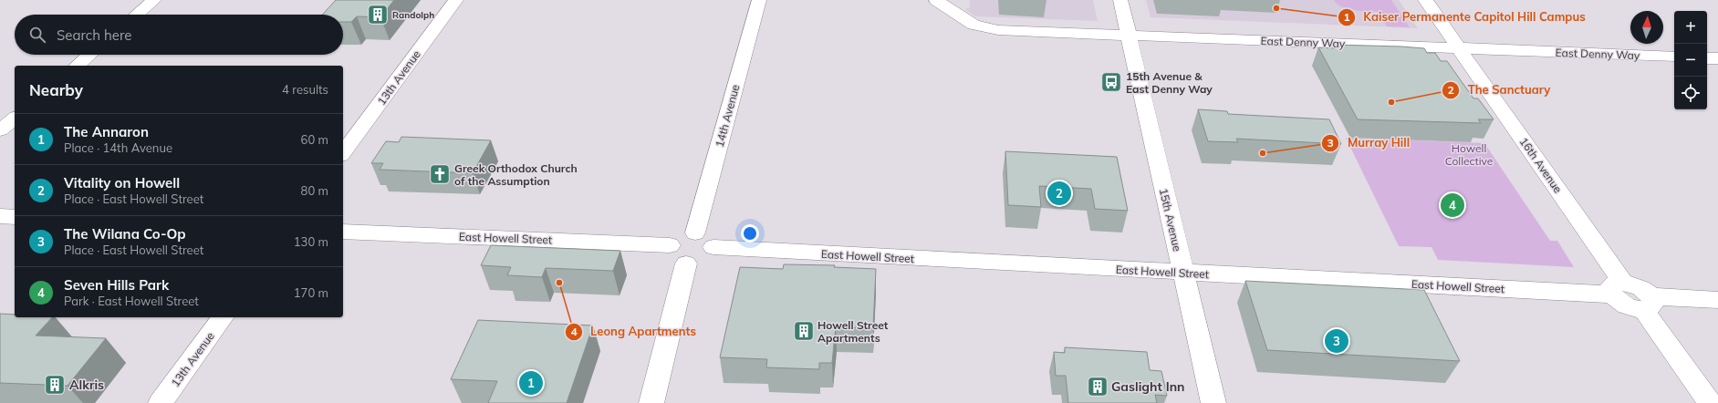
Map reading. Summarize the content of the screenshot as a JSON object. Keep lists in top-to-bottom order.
{
  "streets": {
    "street": [
      "East Denny Way",
      "13th Avenue",
      "14th Avenue",
      "16th Avenue",
      "15th Avenue",
      "East Howell Street"
    ]
  },
  "crossings": [
    ["East Denny Way", "16th Avenue"],
    ["East Denny Way", "15th Avenue"],
    ["14th Avenue", "East Howell Street"],
    ["16th Avenue", "East Howell Street"],
    ["15th Avenue", "East Howell Street"]
  ],
  "parks": ["Howell Collective"],
  "places": {
    "other": [
      "Kaiser Permanente Capitol Hill Campus",
      "The Sanctuary",
      "Murray Hill",
      "Leong Apartments"
    ],
    "building": [
      "Randolph",
      "Howell Street Apartments",
      "Alkris",
      "Gaslight Inn"
    ],
    "bus stop": ["15th Avenue & East Denny Way"],
    "church": ["Greek Orthodox Church of the Assumption"]
  },
  "north": "top",
  "page": {
    "map_buttons": ["+", "−"],
    "search": "Search here",
    "heading": ["Nearby", "4 results"],
    "list": [
      {
        "mark": "1",
        "name": "The Annaron",
        "note": "Place · 14th Avenue",
        "value": "60 m"
      },
      {
        "mark": "2",
        "name": "Vitality on Howell",
        "note": "Place · East Howell Street",
        "value": "80 m"
      },
      {
        "mark": "3",
        "name": "The Wilana Co-Op",
        "note": "Place · East Howell Street",
        "value": "130 m"
      },
      {
        "mark": "4",
        "name": "Seven Hills Park",
        "note": "Park · East Howell Street",
        "value": "170 m"
      }
    ],
    "pins": [
      "2",
      "4",
      "3",
      "1"
    ]
  }
}
